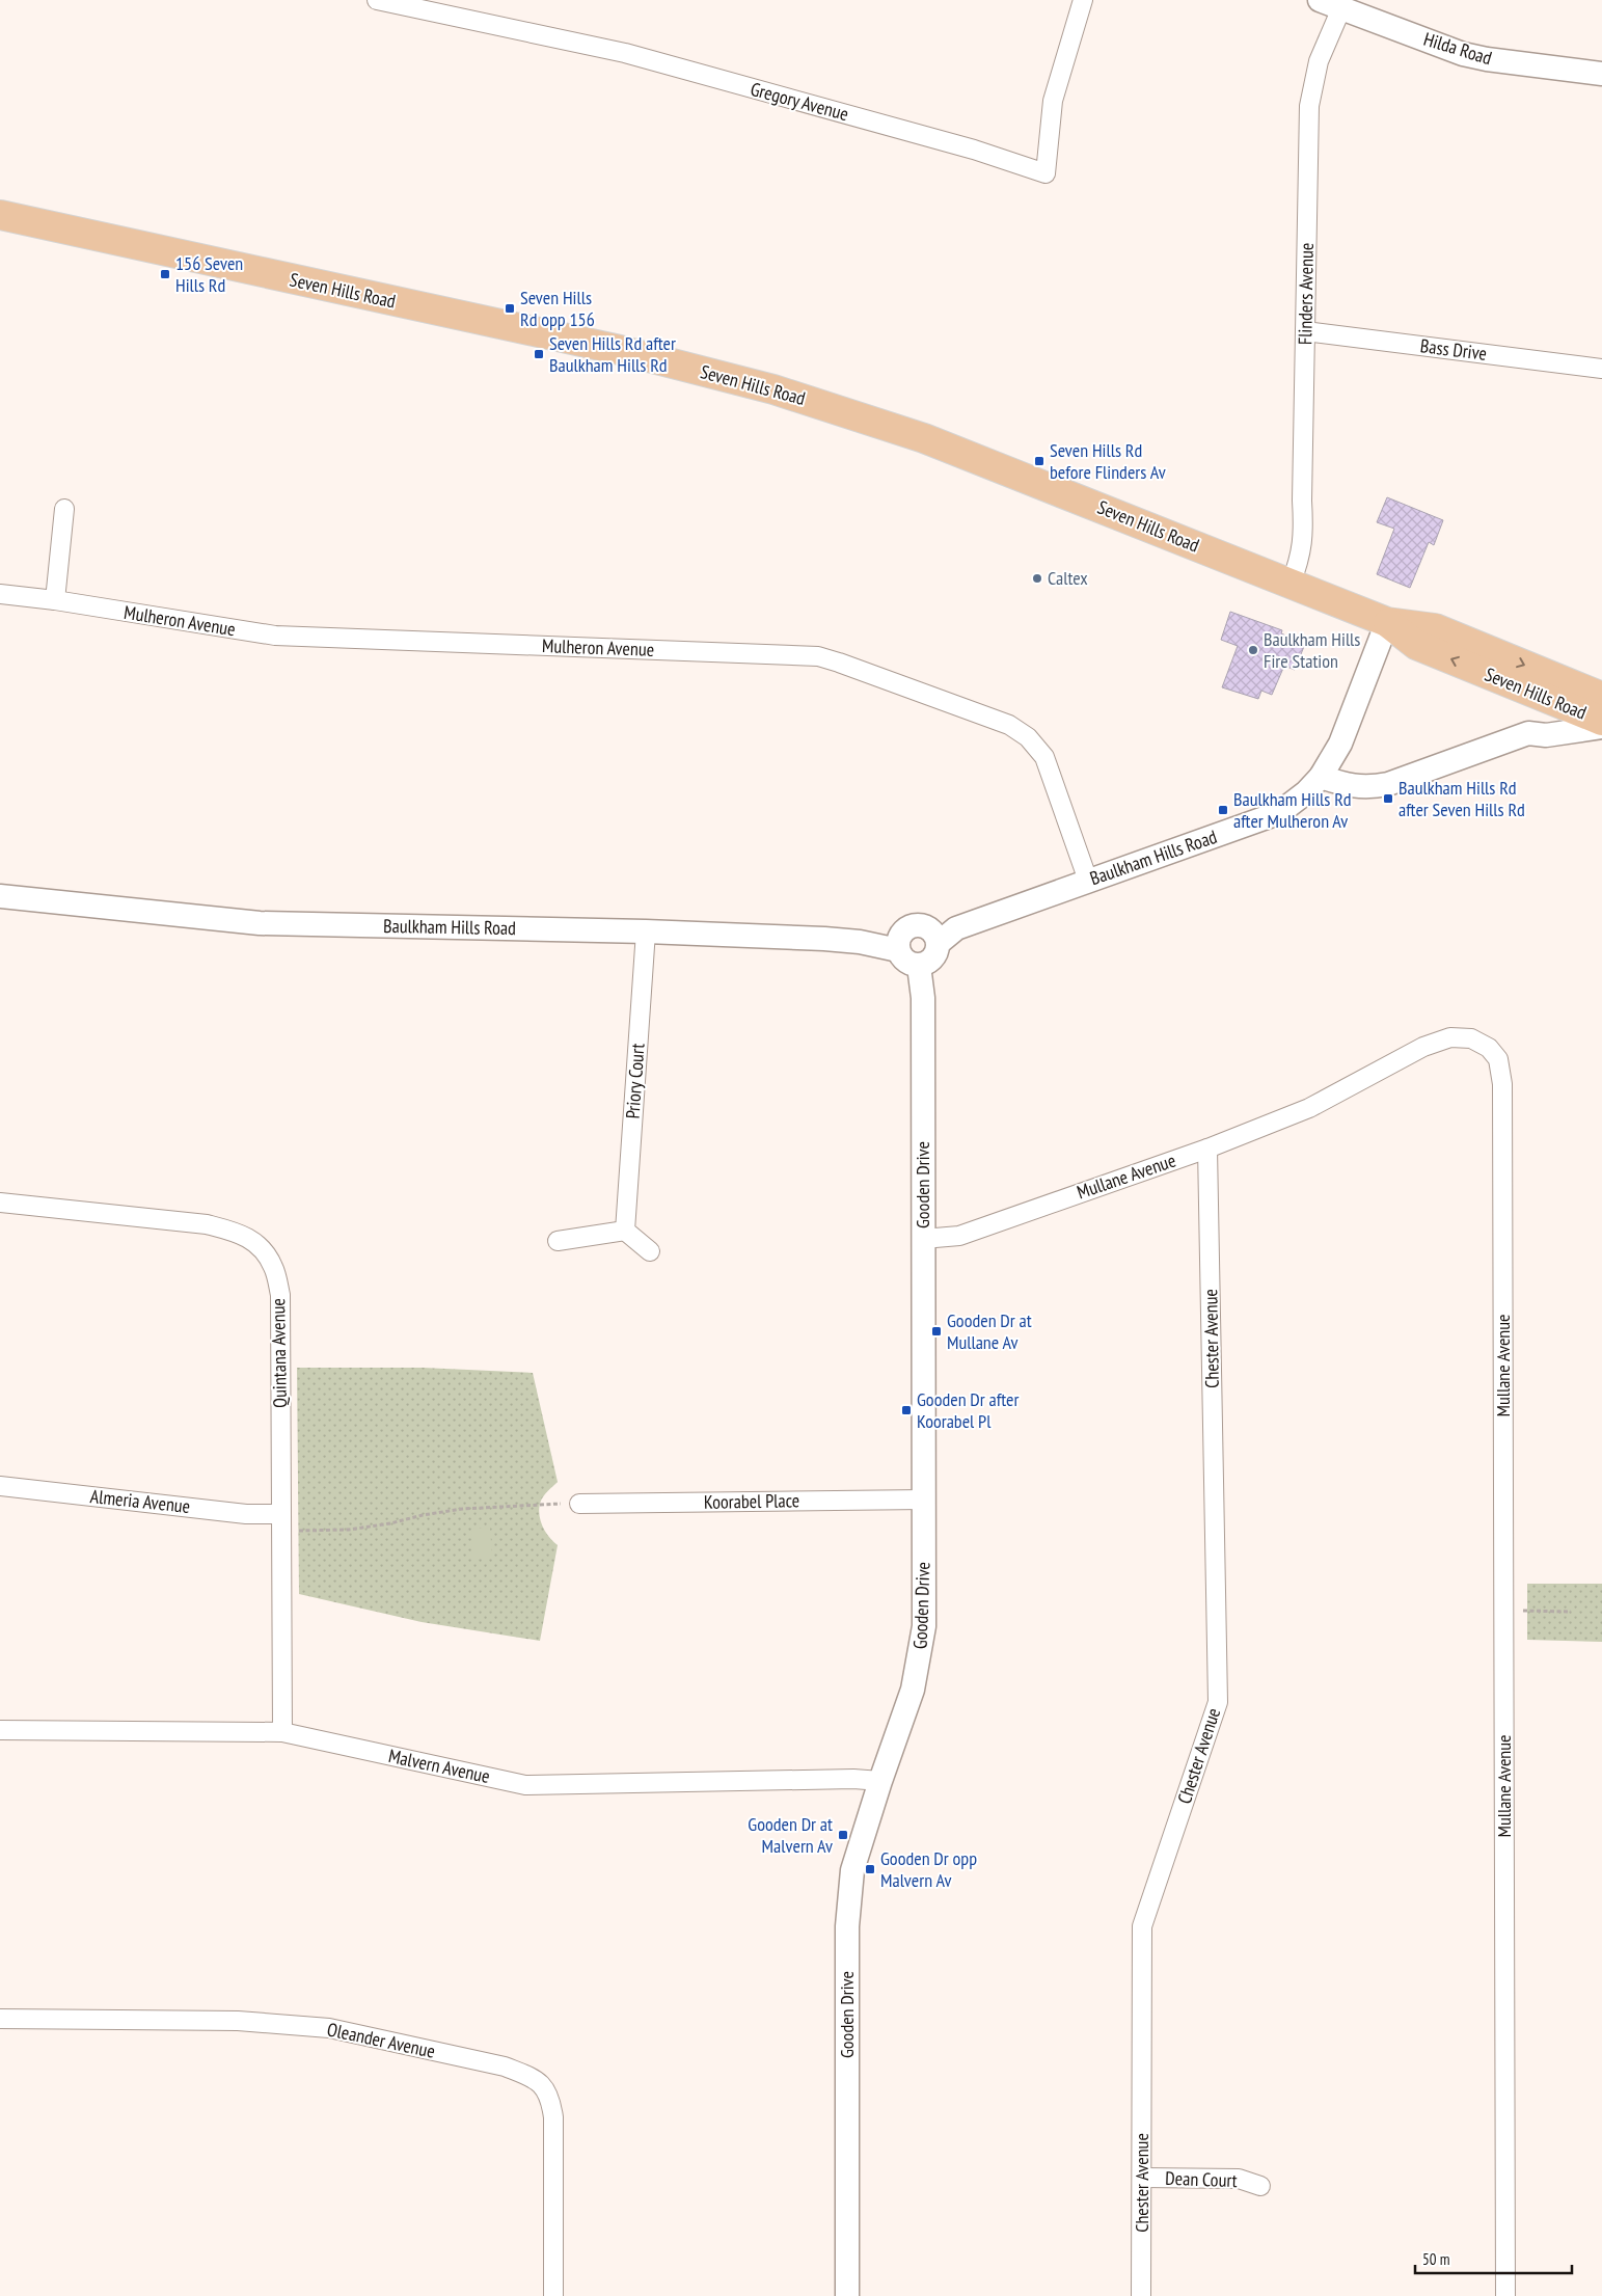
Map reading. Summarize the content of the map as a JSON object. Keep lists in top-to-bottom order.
{
  "streets": {
    "main road": ["Seven Hills Road"],
    "street": [
      "Hilda Road",
      "Gregory Avenue",
      "Flinders Avenue",
      "Bass Drive",
      "Mulheron Avenue",
      "Baulkham Hills Road",
      "Priory Court",
      "Mullane Avenue",
      "Gooden Drive",
      "Chester Avenue",
      "Quintana Avenue",
      "Almeria Avenue",
      "Koorabel Place",
      "Malvern Avenue",
      "Oleander Avenue",
      "Dean Court"
    ]
  },
  "crossings": [
    ["Hilda Road", "Flinders Avenue"],
    ["Seven Hills Road", "Flinders Avenue"],
    ["Seven Hills Road", "Baulkham Hills Road"],
    ["Flinders Avenue", "Bass Drive"],
    ["Mulheron Avenue", "Baulkham Hills Road"],
    ["Baulkham Hills Road", "Priory Court"],
    ["Baulkham Hills Road", "Gooden Drive"],
    ["Mullane Avenue", "Gooden Drive"],
    ["Mullane Avenue", "Chester Avenue"],
    ["Gooden Drive", "Koorabel Place"],
    ["Gooden Drive", "Malvern Avenue"],
    ["Chester Avenue", "Dean Court"],
    ["Quintana Avenue", "Almeria Avenue"],
    ["Quintana Avenue", "Malvern Avenue"]
  ],
  "places": {
    "transit": [
      "156 Seven Hills Rd",
      "Seven Hills Rd opp 156",
      "Seven Hills Rd after Baulkham Hills Rd",
      "Seven Hills Rd before Flinders Av",
      "Baulkham Hills Rd after Seven Hills Rd",
      "Baulkham Hills Rd after Mulheron Av",
      "Gooden Dr at Mullane Av",
      "Gooden Dr after Koorabel Pl",
      "Gooden Dr at Malvern Av",
      "Gooden Dr opp Malvern Av"
    ],
    "other": ["Caltex", "Baulkham Hills Fire Station"]
  },
  "scale_bar": "50 m"
}
